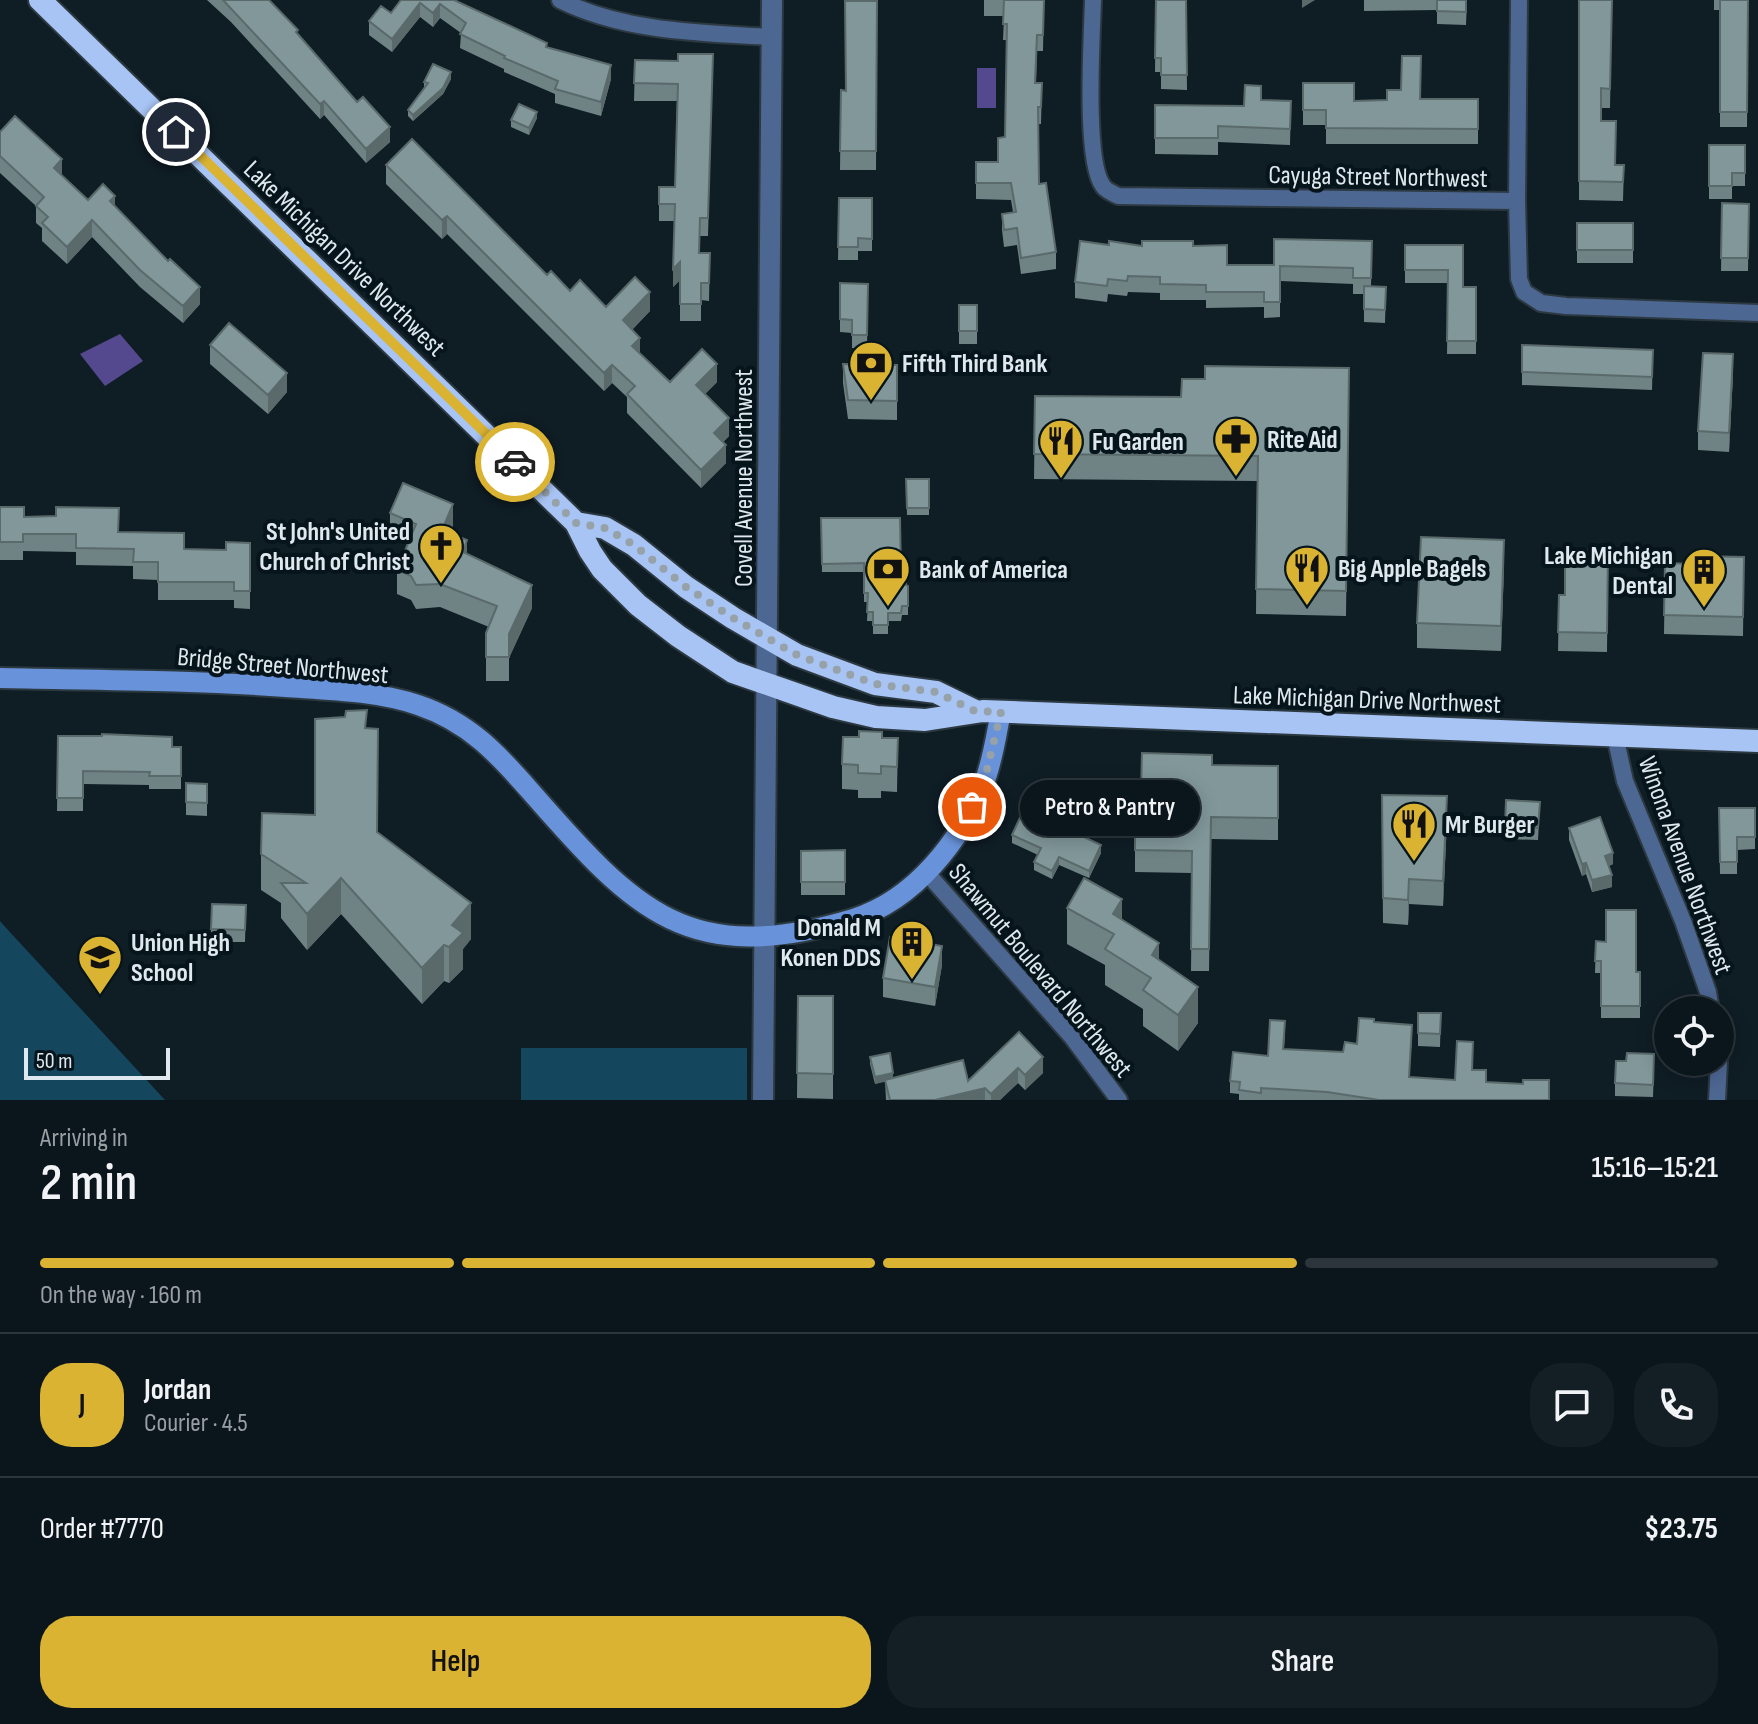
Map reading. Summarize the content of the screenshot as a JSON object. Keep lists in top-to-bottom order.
{
  "streets": {
    "highway": ["Lake Michigan Drive Northwest"],
    "main road": ["Bridge Street Northwest"],
    "street": [
      "Cayuga Street Northwest",
      "Covell Avenue Northwest",
      "Winona Avenue Northwest",
      "Shawmut Boulevard Northwest"
    ]
  },
  "crossings": [
    ["Lake Michigan Drive Northwest", "Covell Avenue Northwest"],
    ["Lake Michigan Drive Northwest", "Bridge Street Northwest"],
    ["Lake Michigan Drive Northwest", "Winona Avenue Northwest"],
    ["Covell Avenue Northwest", "Bridge Street Northwest"],
    ["Bridge Street Northwest", "Shawmut Boulevard Northwest"]
  ],
  "places": {
    "bank": ["Fifth Third Bank", "Bank of America"],
    "pharmacy": ["Rite Aid"],
    "restaurant": ["Fu Garden", "Big Apple Bagels", "Mr Burger"],
    "church": ["St John's United Church of Christ"],
    "building": ["Lake Michigan Dental", "Donald M Konen DDS"],
    "other": ["Petro & Pantry"],
    "school or university": ["Union High School"]
  },
  "scale_bar": "50 m",
  "page": {
    "bubble": "Petro & Pantry",
    "scale": "50 m",
    "heading": ["2 min", "Arriving in", "15:16–15:21"],
    "panel": [
      "Jordan",
      "Courier · 4.5",
      "Order #7770",
      "$23.75"
    ],
    "bar": "On the way · 160 m",
    "round": "J",
    "buttons": ["Help", "Share"]
  }
}
